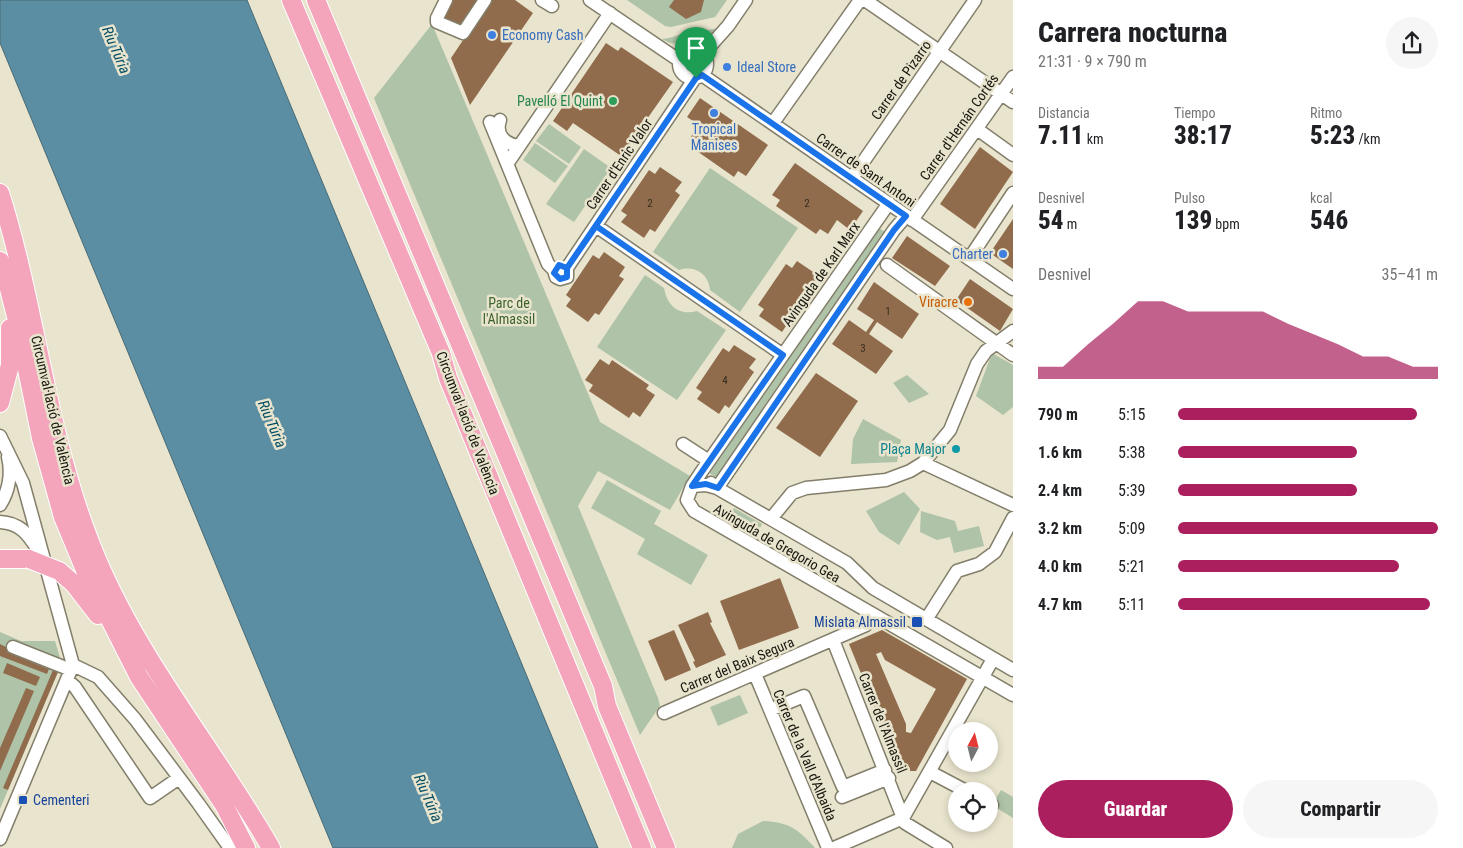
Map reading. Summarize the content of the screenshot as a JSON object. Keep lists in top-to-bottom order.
{
  "streets": {
    "highway": ["Circumval·lació de València"],
    "street": [
      "Carrer de Pizarro",
      "Carrer d'Hernán Cortés",
      "Carrer d'Enric Valor",
      "Carrer de Sant Antoni",
      "Avinguda de Karl Marx",
      "Avinguda de Gregorio Gea",
      "Carrer del Baix Segura",
      "Carrer de l'Almassil",
      "Carrer de la Vall d'Albaida"
    ]
  },
  "crossings": [
    ["Carrer de Pizarro", "Carrer de Sant Antoni"],
    ["Carrer d'Hernán Cortés", "Carrer de Sant Antoni"],
    ["Carrer d'Enric Valor", "Carrer de Sant Antoni"],
    ["Carrer de Sant Antoni", "Avinguda de Karl Marx"],
    ["Avinguda de Karl Marx", "Avinguda de Gregorio Gea"],
    ["Avinguda de Gregorio Gea", "Carrer del Baix Segura"],
    ["Carrer del Baix Segura", "Carrer de l'Almassil"],
    ["Carrer del Baix Segura", "Carrer de la Vall d'Albaida"]
  ],
  "water": ["Riu Túria"],
  "parks": ["Parc de l'Almassil"],
  "places": {
    "other": [
      "Economy Cash",
      "Ideal Store",
      "Pavelló El Quint",
      "Tropical Manises",
      "Charter",
      "Viracre",
      "Plaça Major"
    ],
    "transit": ["Mislata Almassil", "Cementeri"]
  },
  "house_numbers": [
    "2",
    "2",
    "1",
    "3",
    "4"
  ],
  "north": "top",
  "page": {
    "heading": ["Carrera nocturna", "21:31 · 9 × 790 m"],
    "stats": [
      ["Distancia", "7.11 km"],
      ["Tiempo", "38:17"],
      ["Ritmo", "5:23 /km"],
      ["Desnivel", "54 m"],
      ["Pulso", "139 bpm"],
      ["kcal", "546"]
    ],
    "chart": ["Desnivel", "35–41 m"],
    "list": [
      {
        "name": "790 m",
        "note": "5:15"
      },
      {
        "name": "1.6 km",
        "note": "5:38"
      },
      {
        "name": "2.4 km",
        "note": "5:39"
      },
      {
        "name": "3.2 km",
        "note": "5:09"
      },
      {
        "name": "4.0 km",
        "note": "5:21"
      },
      {
        "name": "4.7 km",
        "note": "5:11"
      }
    ],
    "buttons": ["Guardar", "Compartir"]
  }
}
